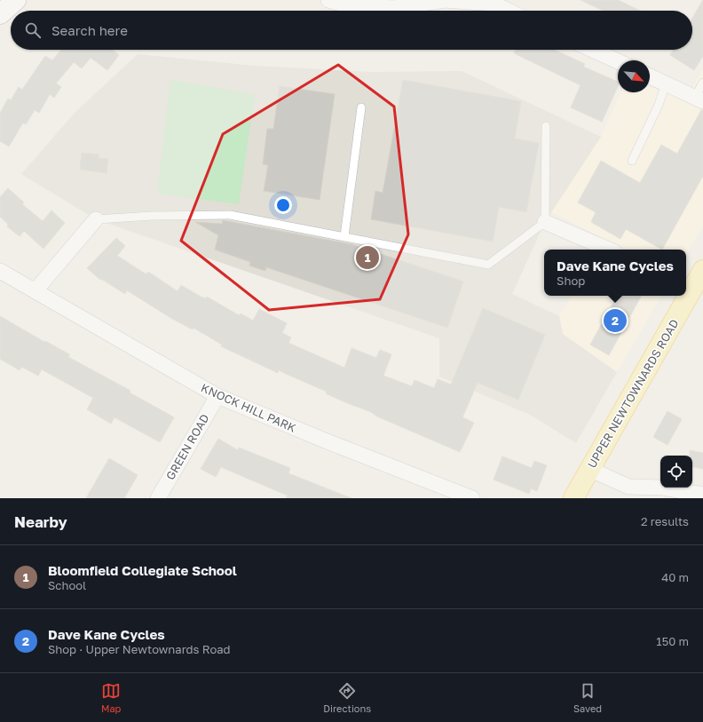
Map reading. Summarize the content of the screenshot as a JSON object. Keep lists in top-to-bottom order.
{
  "streets": {
    "main road": ["UPPER NEWTOWNARDS ROAD"],
    "street": ["KNOCK HILL PARK", "GREEN ROAD"]
  },
  "crossings": [
    ["KNOCK HILL PARK", "GREEN ROAD"]
  ],
  "north": "bottom right",
  "page": {
    "search": "Search here",
    "pins": ["1", "2"],
    "popup": ["Dave Kane Cycles", "Shop"],
    "heading": ["Nearby", "2 results"],
    "list": [
      {
        "mark": "1",
        "name": "Bloomfield Collegiate School",
        "note": "School",
        "value": "40 m"
      },
      {
        "mark": "2",
        "name": "Dave Kane Cycles",
        "note": "Shop · Upper Newtownards Road",
        "value": "150 m"
      }
    ],
    "nav": ["Map", "Directions", "Saved"]
  }
}
